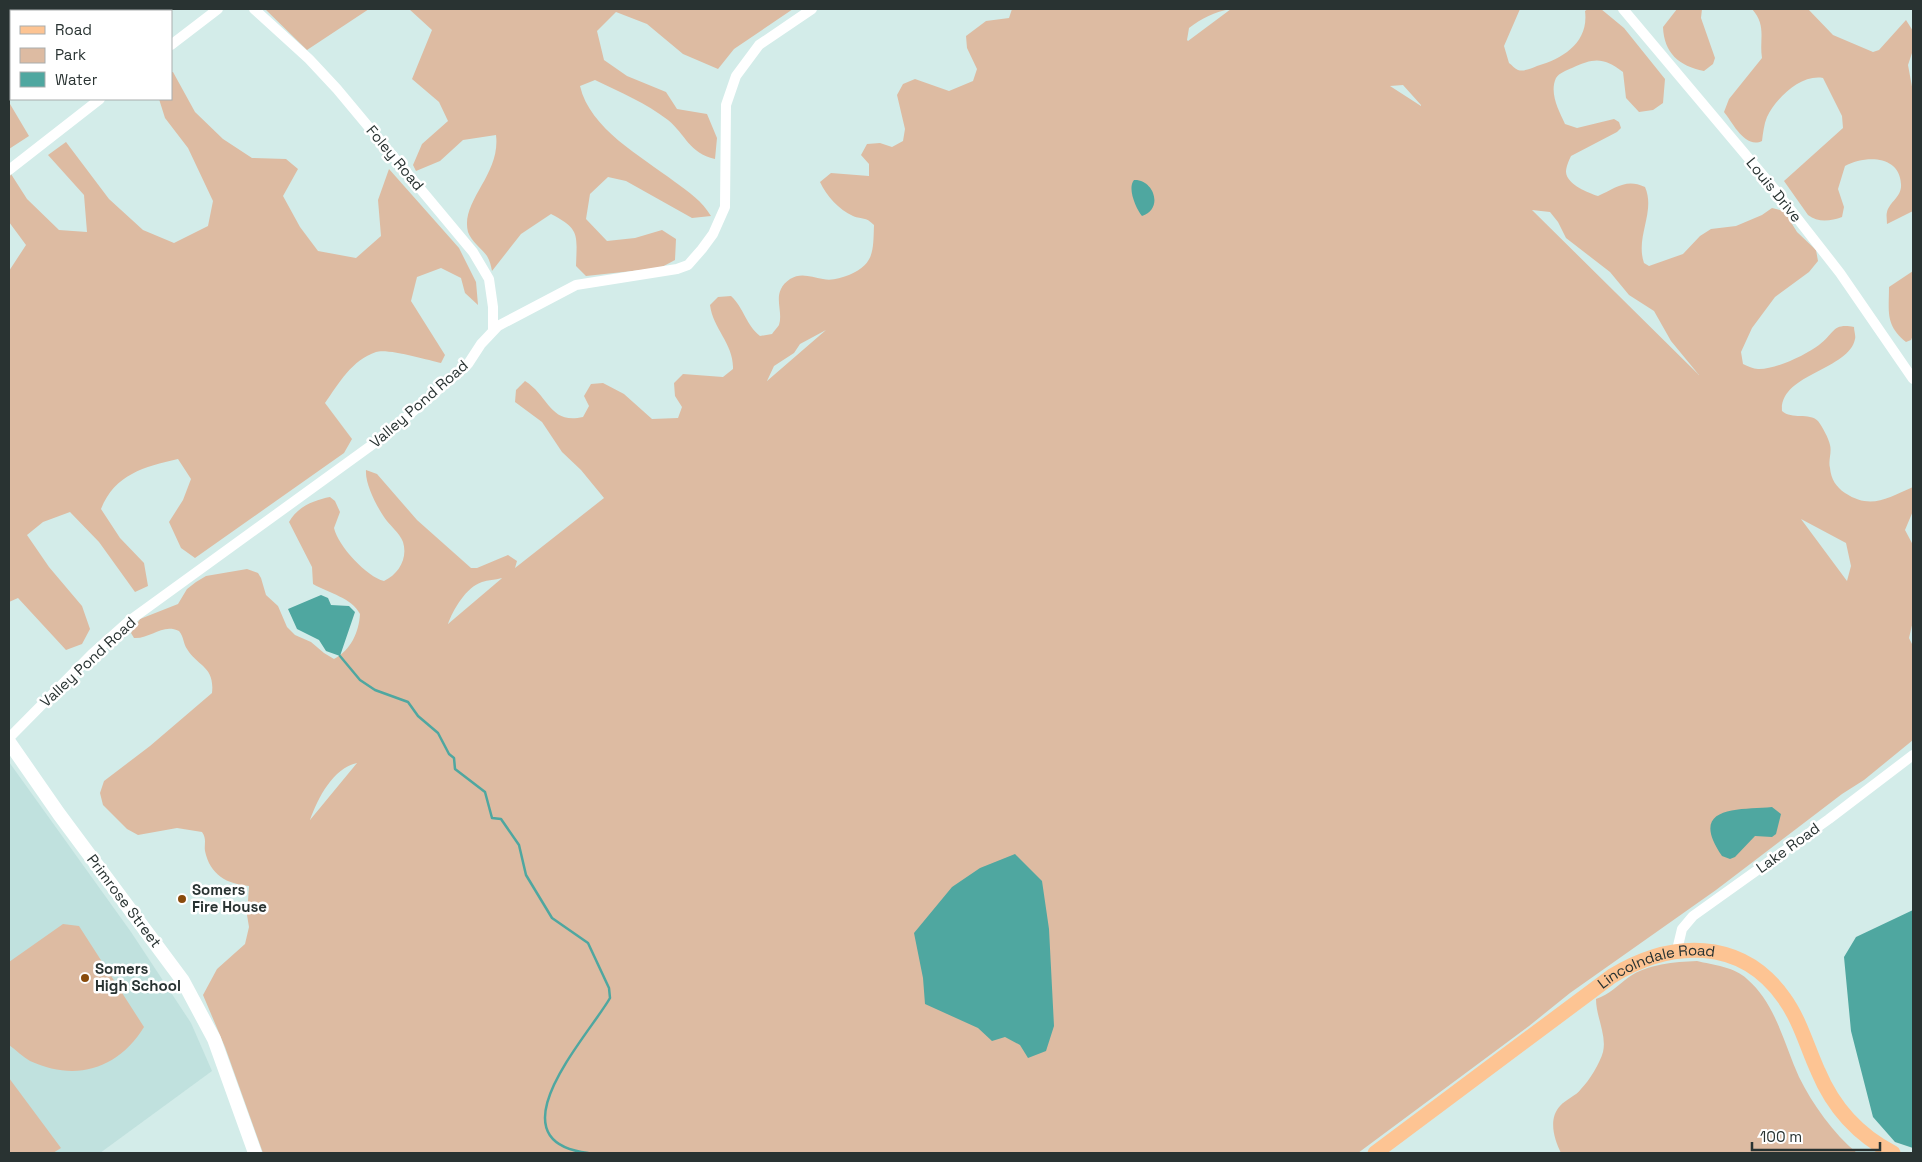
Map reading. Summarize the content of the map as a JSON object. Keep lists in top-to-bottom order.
{
  "streets": {
    "main road": ["Primrose Street", "Lincolndale Road"],
    "street": [
      "Foley Road",
      "Louis Drive",
      "Valley Pond Road",
      "Lake Road"
    ]
  },
  "crossings": [
    ["Foley Road", "Valley Pond Road"],
    ["Lake Road", "Lincolndale Road"]
  ],
  "places": ["Somers Fire House", "Somers High School"],
  "legend": ["Road", "Park", "Water"],
  "scale_bar": "100 m"
}
